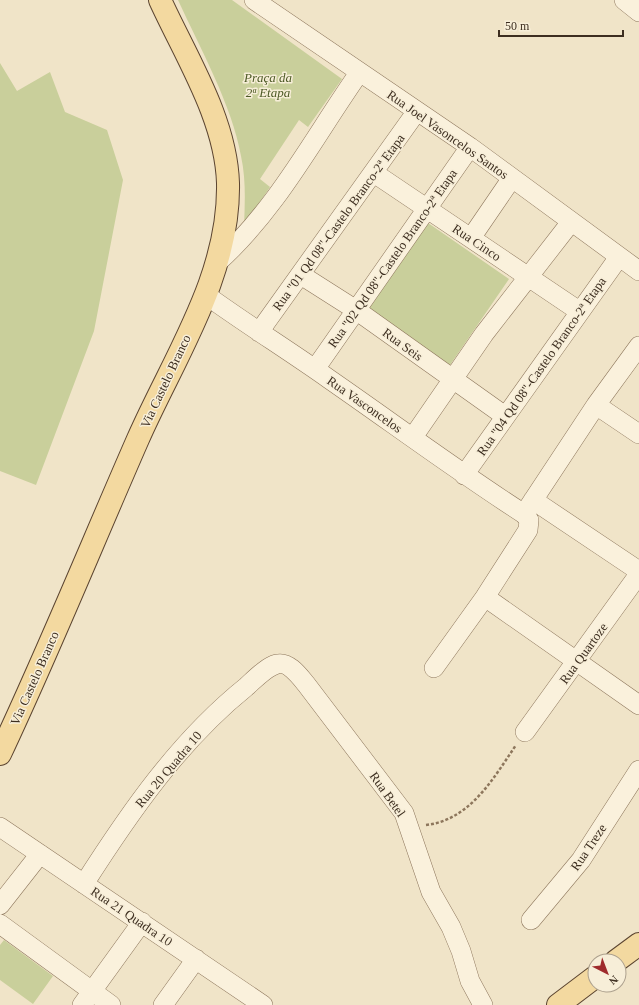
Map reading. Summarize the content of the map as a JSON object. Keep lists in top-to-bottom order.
{
  "streets": {
    "main road": ["Via Castelo Branco"],
    "street": [
      "Rua Joel Vasoncelos Santos",
      "Rua \"01 Qd 08\"-Castelo Branco-2ª Etapa",
      "Rua Cinco",
      "Rua \"02 Qd 08\"-Castelo Branco-2ª Etapa",
      "Rua Seis",
      "Rua \"04 Qd 08\"-Castelo Branco-2ª Etapa",
      "Rua Vasconcelos",
      "Rua Quartoze",
      "Rua 20 Quadra 10",
      "Rua Betel",
      "Rua Treze",
      "Rua 21 Quadra 10"
    ]
  },
  "crossings": [
    ["Rua Joel Vasoncelos Santos", "Rua \"01 Qd 08\"-Castelo Branco-2ª Etapa"],
    ["Rua Joel Vasoncelos Santos", "Rua \"02 Qd 08\"-Castelo Branco-2ª Etapa"],
    ["Rua Joel Vasoncelos Santos", "Rua \"04 Qd 08\"-Castelo Branco-2ª Etapa"],
    ["Rua \"01 Qd 08\"-Castelo Branco-2ª Etapa", "Rua Cinco"],
    ["Rua \"01 Qd 08\"-Castelo Branco-2ª Etapa", "Rua Seis"],
    ["Rua \"01 Qd 08\"-Castelo Branco-2ª Etapa", "Rua Vasconcelos"],
    ["Rua Cinco", "Rua \"02 Qd 08\"-Castelo Branco-2ª Etapa"],
    ["Rua Cinco", "Rua \"04 Qd 08\"-Castelo Branco-2ª Etapa"],
    ["Rua \"02 Qd 08\"-Castelo Branco-2ª Etapa", "Rua Seis"],
    ["Rua \"02 Qd 08\"-Castelo Branco-2ª Etapa", "Rua Vasconcelos"],
    ["Rua Seis", "Rua \"04 Qd 08\"-Castelo Branco-2ª Etapa"],
    ["Rua \"04 Qd 08\"-Castelo Branco-2ª Etapa", "Rua Vasconcelos"],
    ["Via Castelo Branco", "Rua Vasconcelos"],
    ["Rua 20 Quadra 10", "Rua Betel"],
    ["Rua 20 Quadra 10", "Rua 21 Quadra 10"]
  ],
  "parks": ["Praça da 2ª Etapa"],
  "scale_bar": "50 m",
  "north": "bottom right"
}
